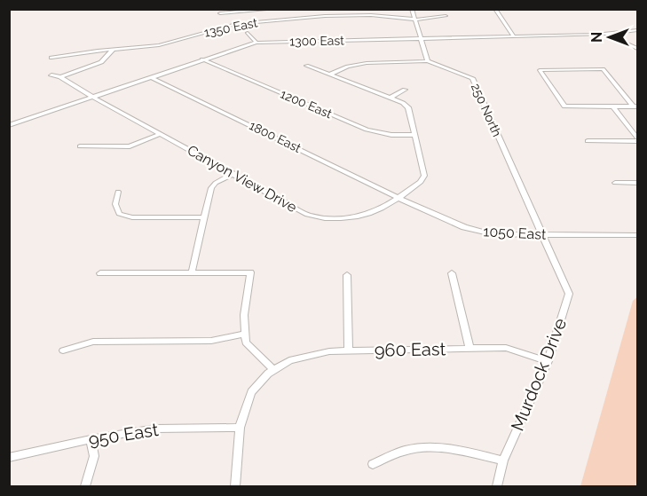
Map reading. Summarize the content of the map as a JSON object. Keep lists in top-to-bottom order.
{
  "streets": {
    "street": [
      "1350 East",
      "1300 East",
      "1200 East",
      "250 North",
      "1800 East",
      "Canyon View Drive",
      "1050 East",
      "960 East",
      "Murdock Drive",
      "950 East"
    ]
  },
  "crossings": [
    ["1300 East", "1200 East"],
    ["1300 East", "1800 East"],
    ["1300 East", "Canyon View Drive"],
    ["1200 East", "Canyon View Drive"],
    ["250 North", "1050 East"],
    ["250 North", "Murdock Drive"],
    ["1800 East", "Canyon View Drive"],
    ["1800 East", "1050 East"],
    ["Canyon View Drive", "1050 East"],
    ["1050 East", "Murdock Drive"],
    ["960 East", "Murdock Drive"],
    ["960 East", "950 East"]
  ],
  "north": "left"
}
